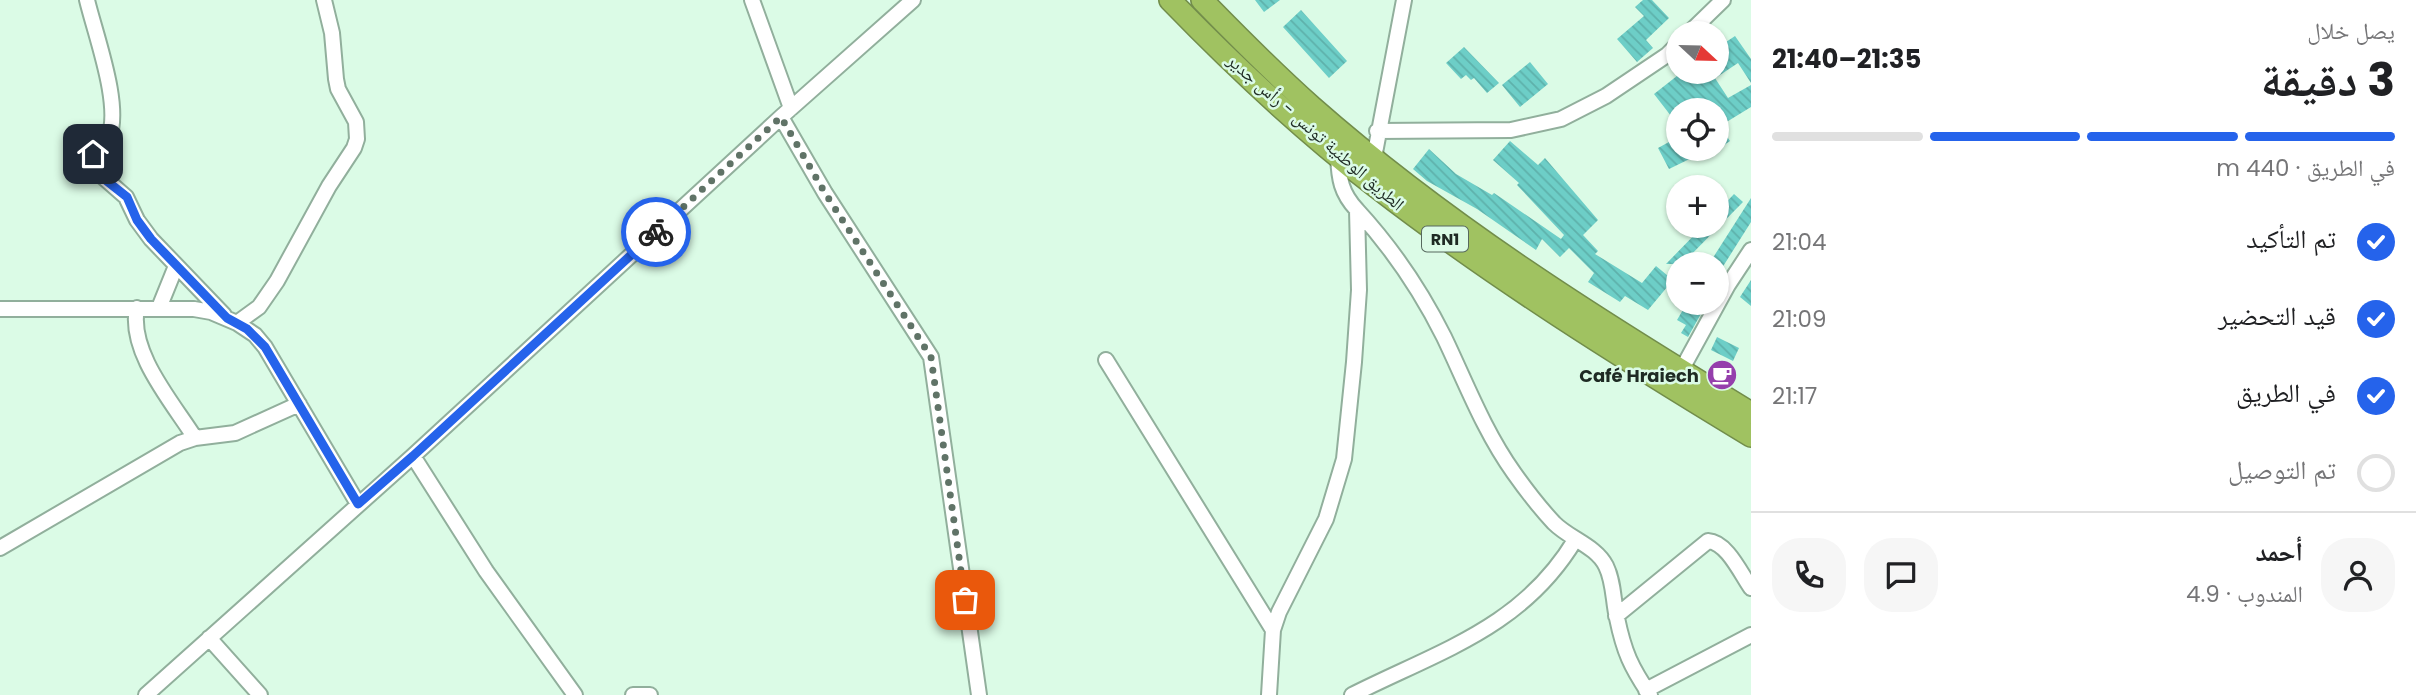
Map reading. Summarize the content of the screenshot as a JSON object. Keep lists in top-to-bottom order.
{
  "streets": {
    "highway": ["الطريق الوطنية تونس - رأس جدير", "RN1"]
  },
  "places": {
    "cafe": ["Café Hraiech"]
  },
  "north": "right",
  "page": {
    "heading": ["3 دقيقة", "يصل خلال", "21:35–21:40"],
    "panel": ["أحمد", "المندوب · 4.9"],
    "map_buttons": ["+", "−"],
    "bar": "في الطريق · 440 m",
    "list": [
      ["تم التأكيد", "21:04"],
      ["قيد التحضير", "21:09"],
      ["في الطريق", "21:17"],
      "تم التوصيل"
    ]
  }
}
